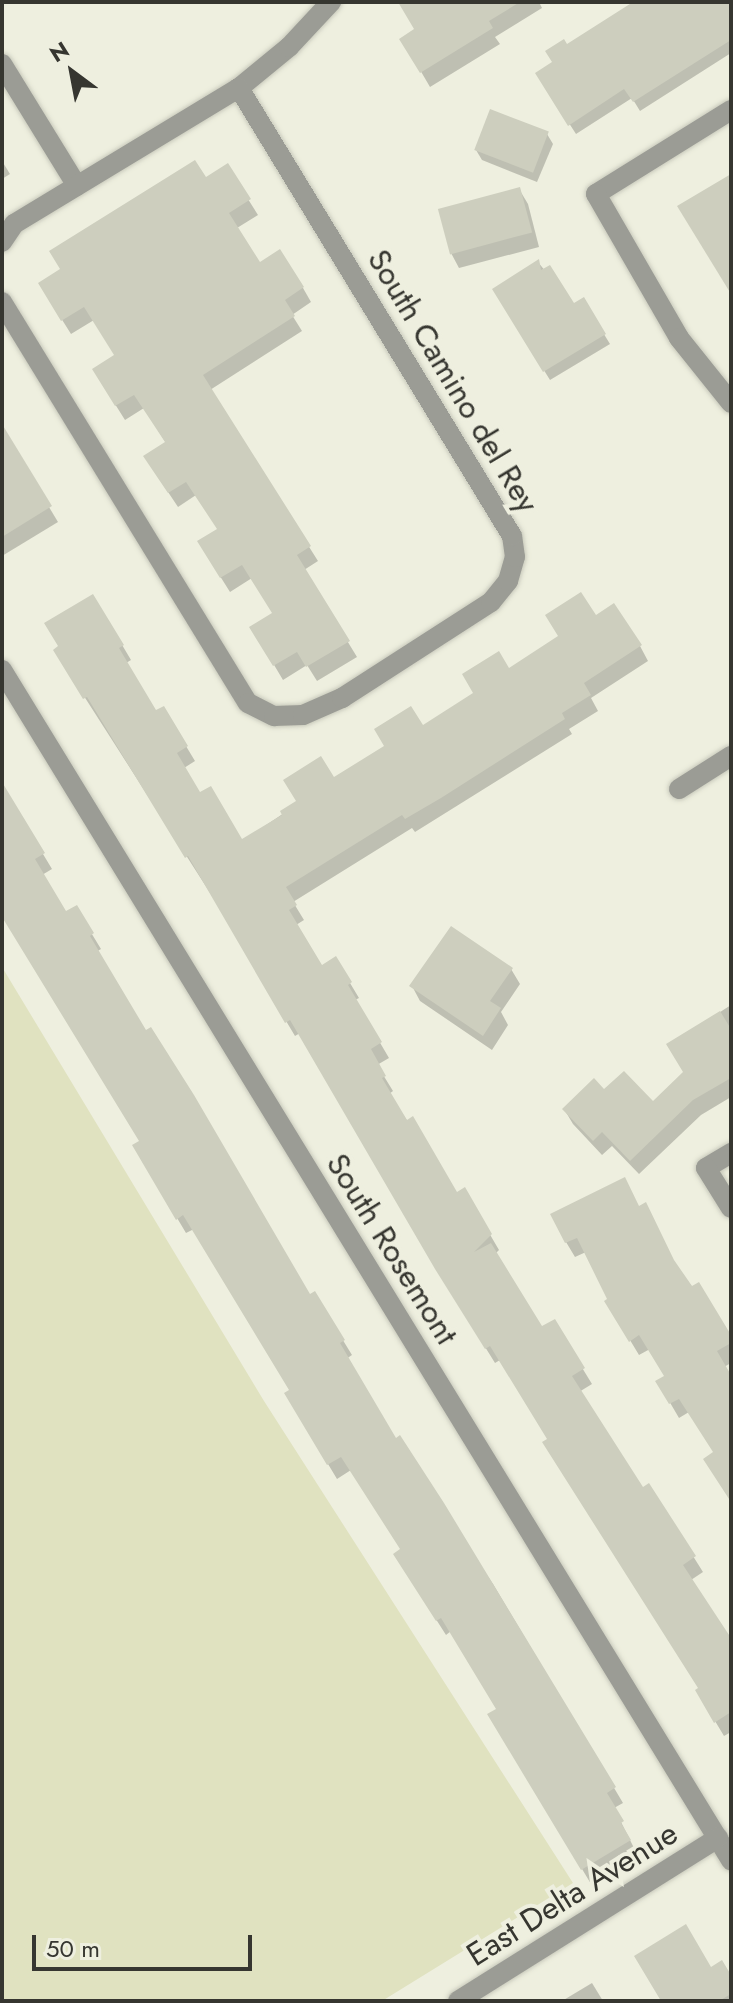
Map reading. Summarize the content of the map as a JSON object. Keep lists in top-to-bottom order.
{
  "streets": {
    "street": ["South Camino del Rey", "South Rosemont", "East Delta Avenue"]
  },
  "crossings": [
    ["South Rosemont", "East Delta Avenue"]
  ],
  "scale_bar": "50 m",
  "north": "top left"
}
